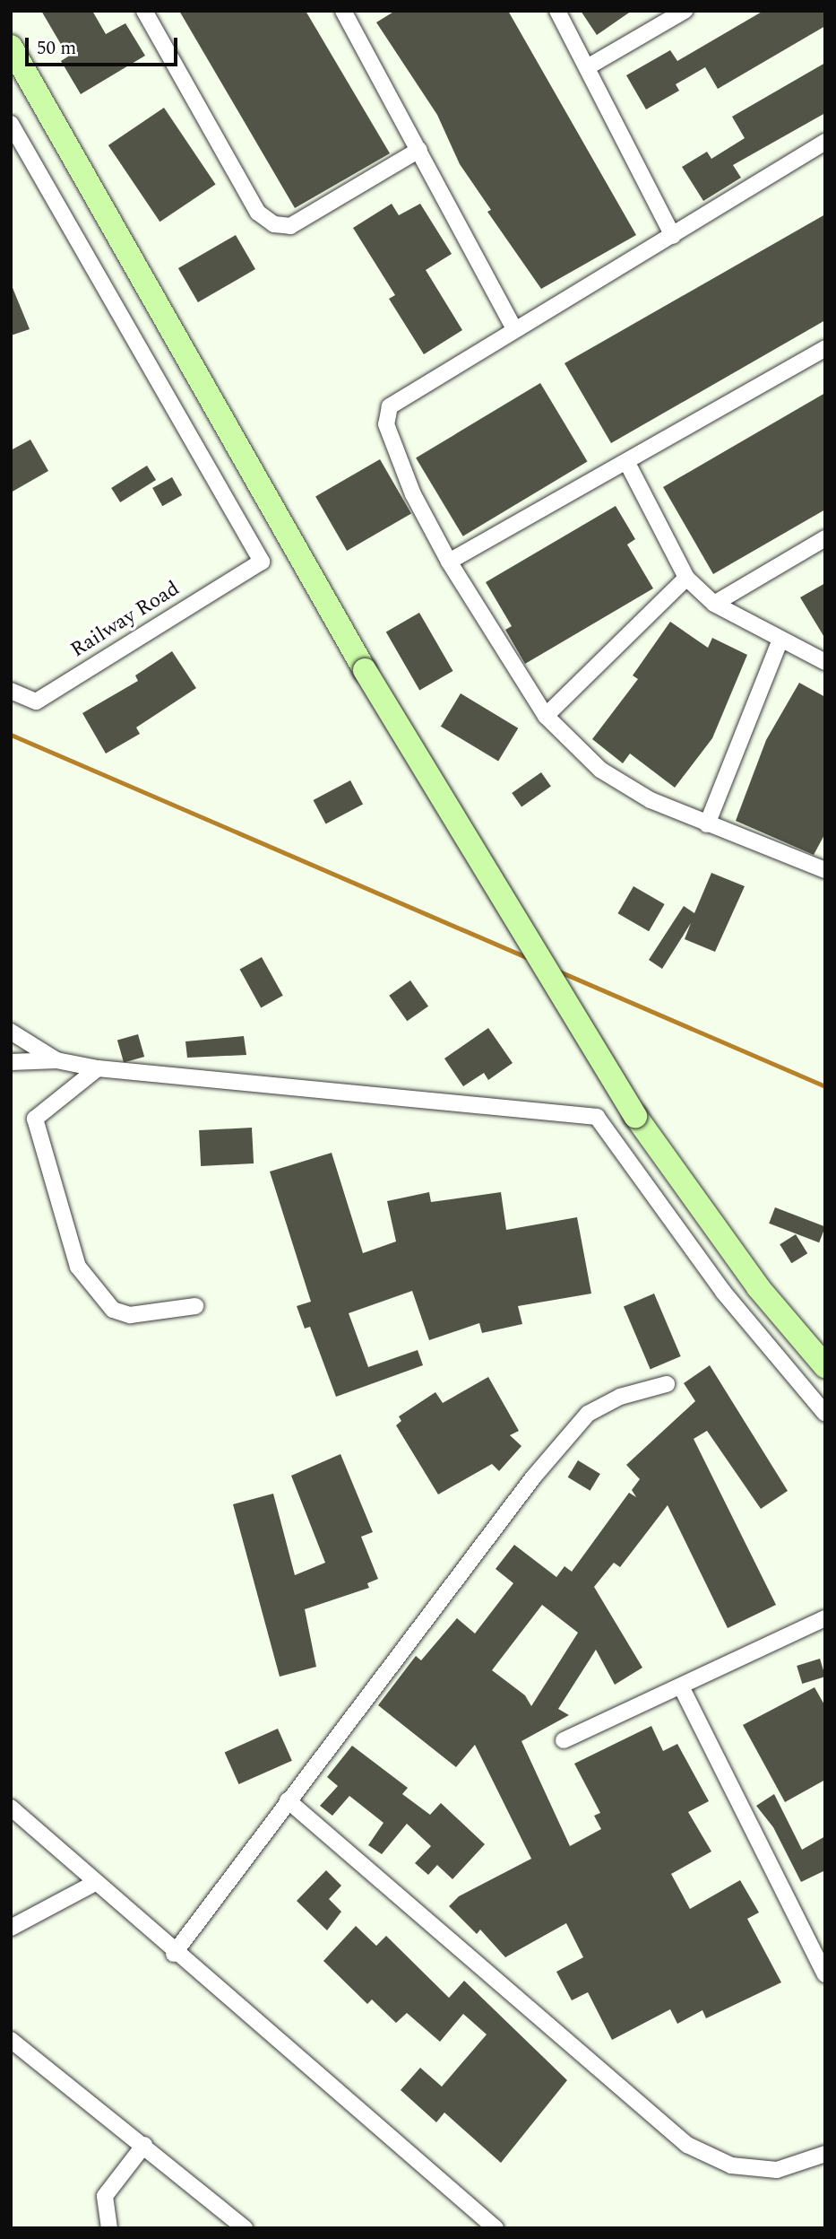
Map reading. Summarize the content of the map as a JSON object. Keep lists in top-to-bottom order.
{
  "streets": {
    "street": ["Railway Road"]
  },
  "scale_bar": "50 m"
}
